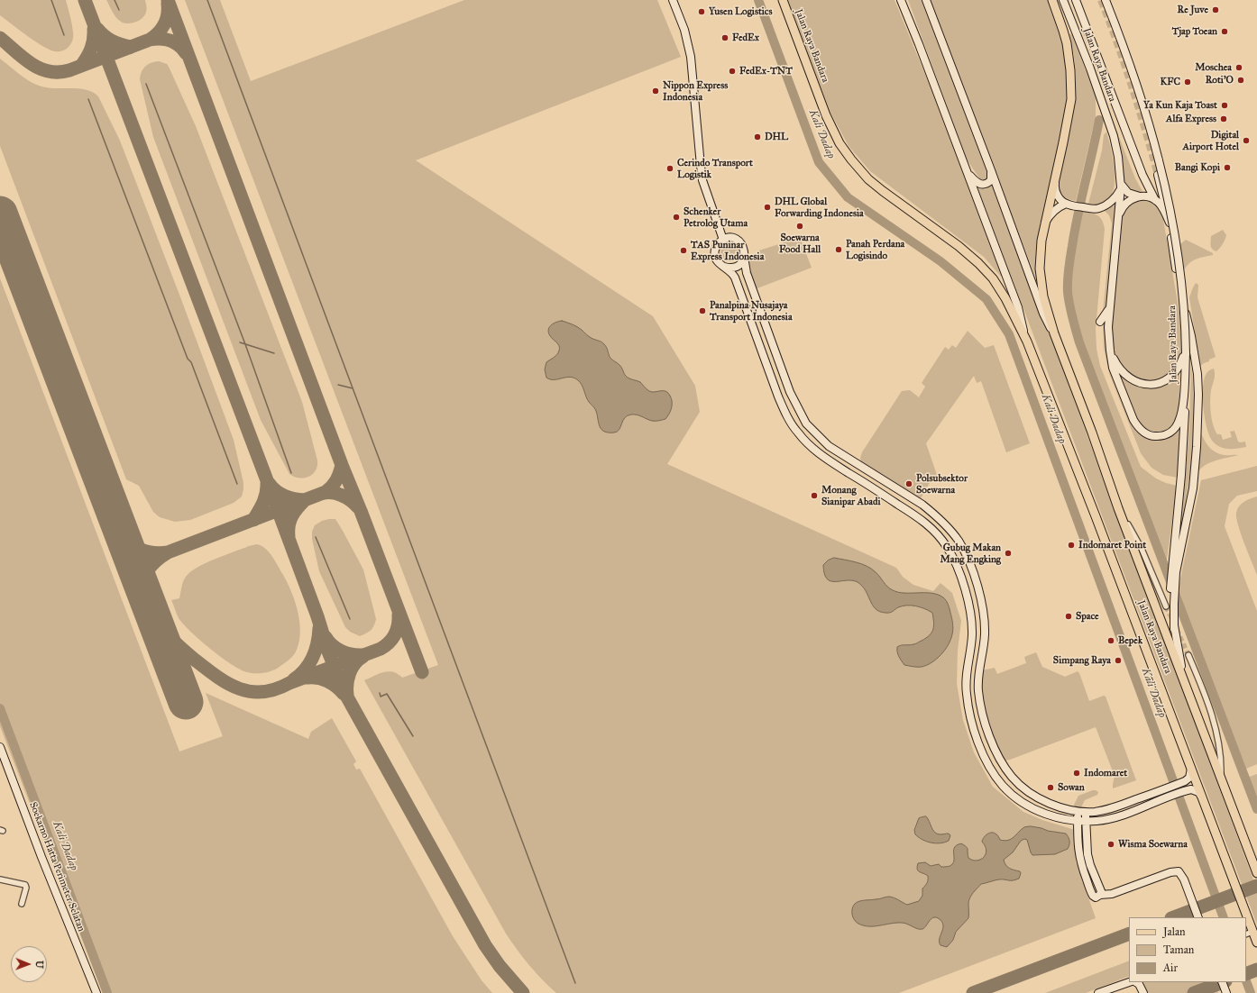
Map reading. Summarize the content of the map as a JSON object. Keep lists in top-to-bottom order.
{
  "streets": {
    "main road": ["Jalan Raya Bandara"],
    "street": ["Soekarno Hatta Perimeter Selatan"]
  },
  "water": ["Kali Dadap"],
  "places": [
    "Re Juve",
    "Yusen Logistics",
    "Tjap Toean",
    "FedEx",
    "Moschea",
    "FedEx-TNT",
    "Roti'O",
    "KFC",
    "Nippon Express Indonesia",
    "Ya Kun Kaja Toast",
    "Alfa Express",
    "DHL",
    "Digital Airport Hotel",
    "Bangi Kopi",
    "Cerindo Transport Logistik",
    "DHL Global Forwarding Indonesia",
    "Schenker Petrolog Utama",
    "Soewarna Food Hall",
    "Panah Perdana Logisindo",
    "TAS Puninar Express Indonesia",
    "Panalpina Nusajaya Transport Indonesia",
    "Polsubsektor Soewarna",
    "Monang Sianipar Abadi",
    "Indomaret Point",
    "Gubug Makan Mang Engking",
    "Space",
    "Bepek",
    "Simpang Raya",
    "Indomaret",
    "Sowan",
    "Wisma Soewarna"
  ],
  "legend": ["Jalan", "Taman", "Air"],
  "north": "right"
}
